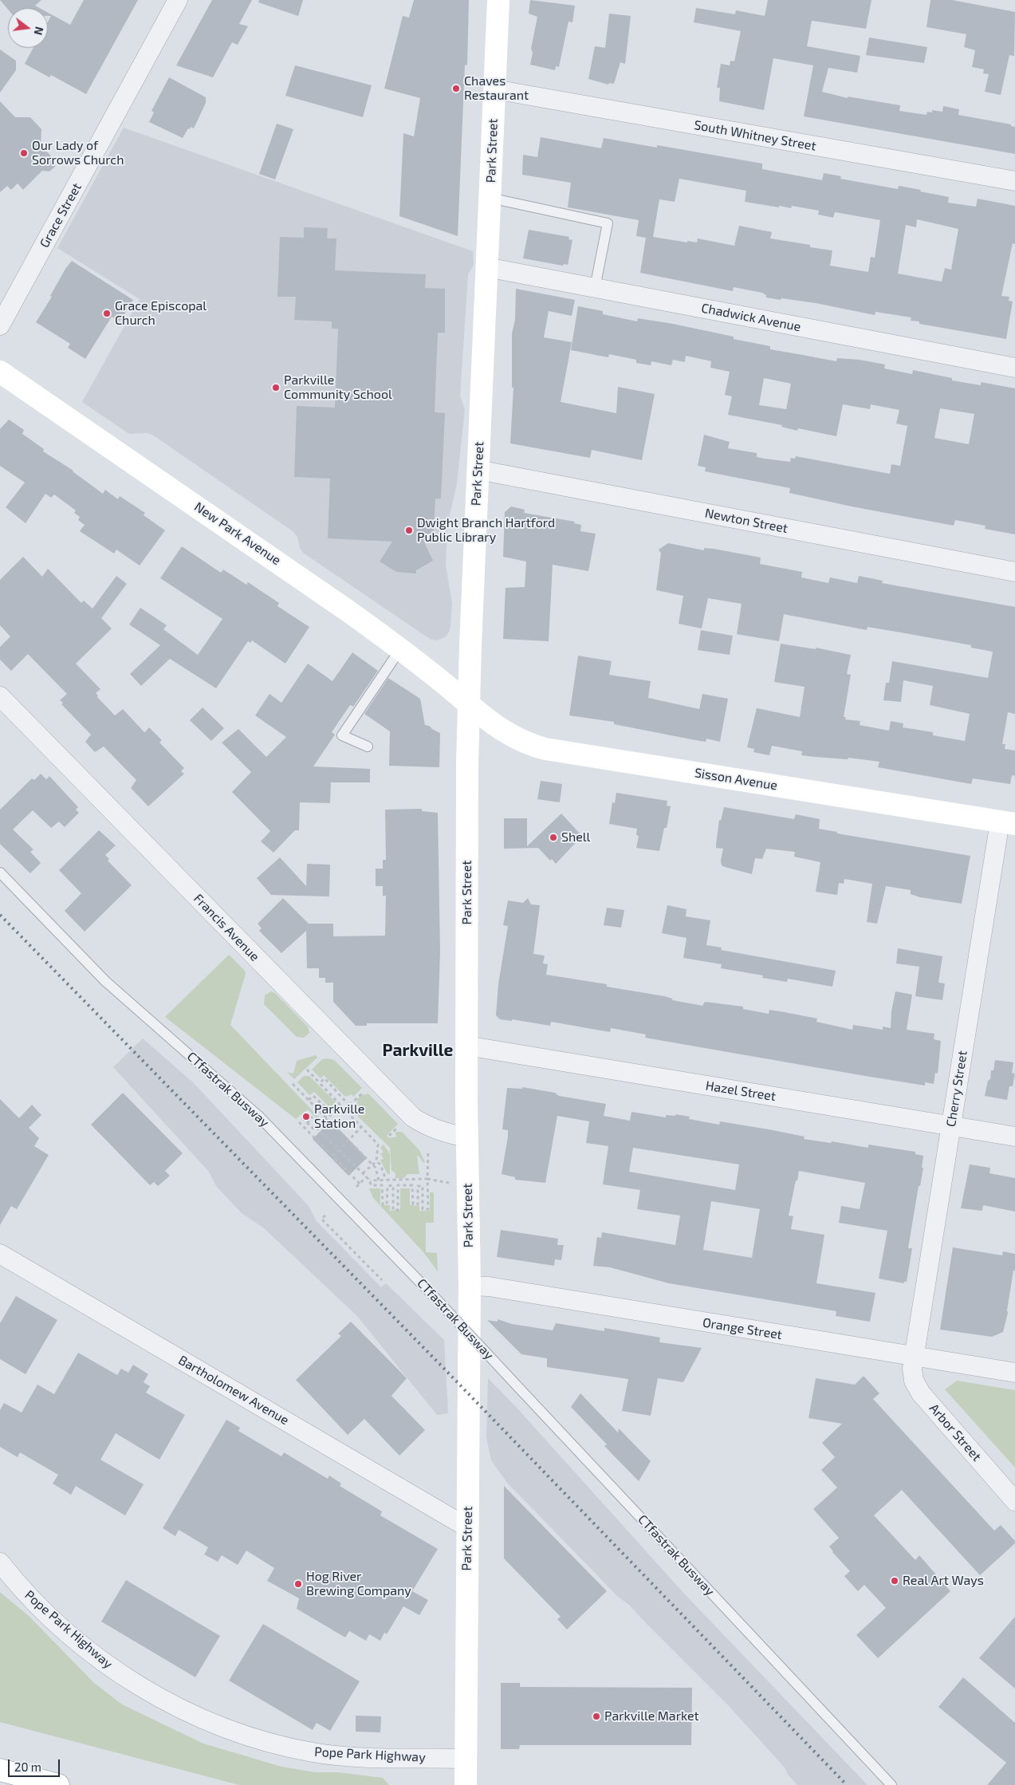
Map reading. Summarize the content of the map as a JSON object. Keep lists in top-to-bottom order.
{
  "streets": {
    "main road": ["Park Street", "New Park Avenue", "Sisson Avenue"],
    "street": [
      "South Whitney Street",
      "Grace Street",
      "Chadwick Avenue",
      "Newton Street",
      "Francis Avenue",
      "Cherry Street",
      "Hazel Street",
      "Orange Street",
      "Bartholomew Avenue",
      "Arbor Street",
      "Pope Park Highway"
    ],
    "lane": ["CTfastrak Busway"]
  },
  "crossings": [
    ["South Whitney Street", "Park Street"],
    ["Park Street", "Chadwick Avenue"],
    ["Park Street", "Newton Street"],
    ["Park Street", "New Park Avenue"],
    ["Park Street", "Sisson Avenue"],
    ["Park Street", "Francis Avenue"],
    ["Park Street", "Hazel Street"],
    ["Park Street", "Orange Street"],
    ["Park Street", "Bartholomew Avenue"],
    ["Park Street", "Pope Park Highway"],
    ["New Park Avenue", "Sisson Avenue"],
    ["Sisson Avenue", "Cherry Street"],
    ["Cherry Street", "Hazel Street"],
    ["Cherry Street", "Orange Street"],
    ["Cherry Street", "Arbor Street"],
    ["Orange Street", "Arbor Street"]
  ],
  "districts": ["Parkville"],
  "places": [
    "Chaves Restaurant",
    "Our Lady of Sorrows Church",
    "Grace Episcopal Church",
    "Parkville Community School",
    "Dwight Branch Hartford Public Library",
    "Shell",
    "Parkville Station",
    "Real Art Ways",
    "Hog River Brewing Company",
    "Parkville Market"
  ],
  "scale_bar": "20 m",
  "north": "right"
}
